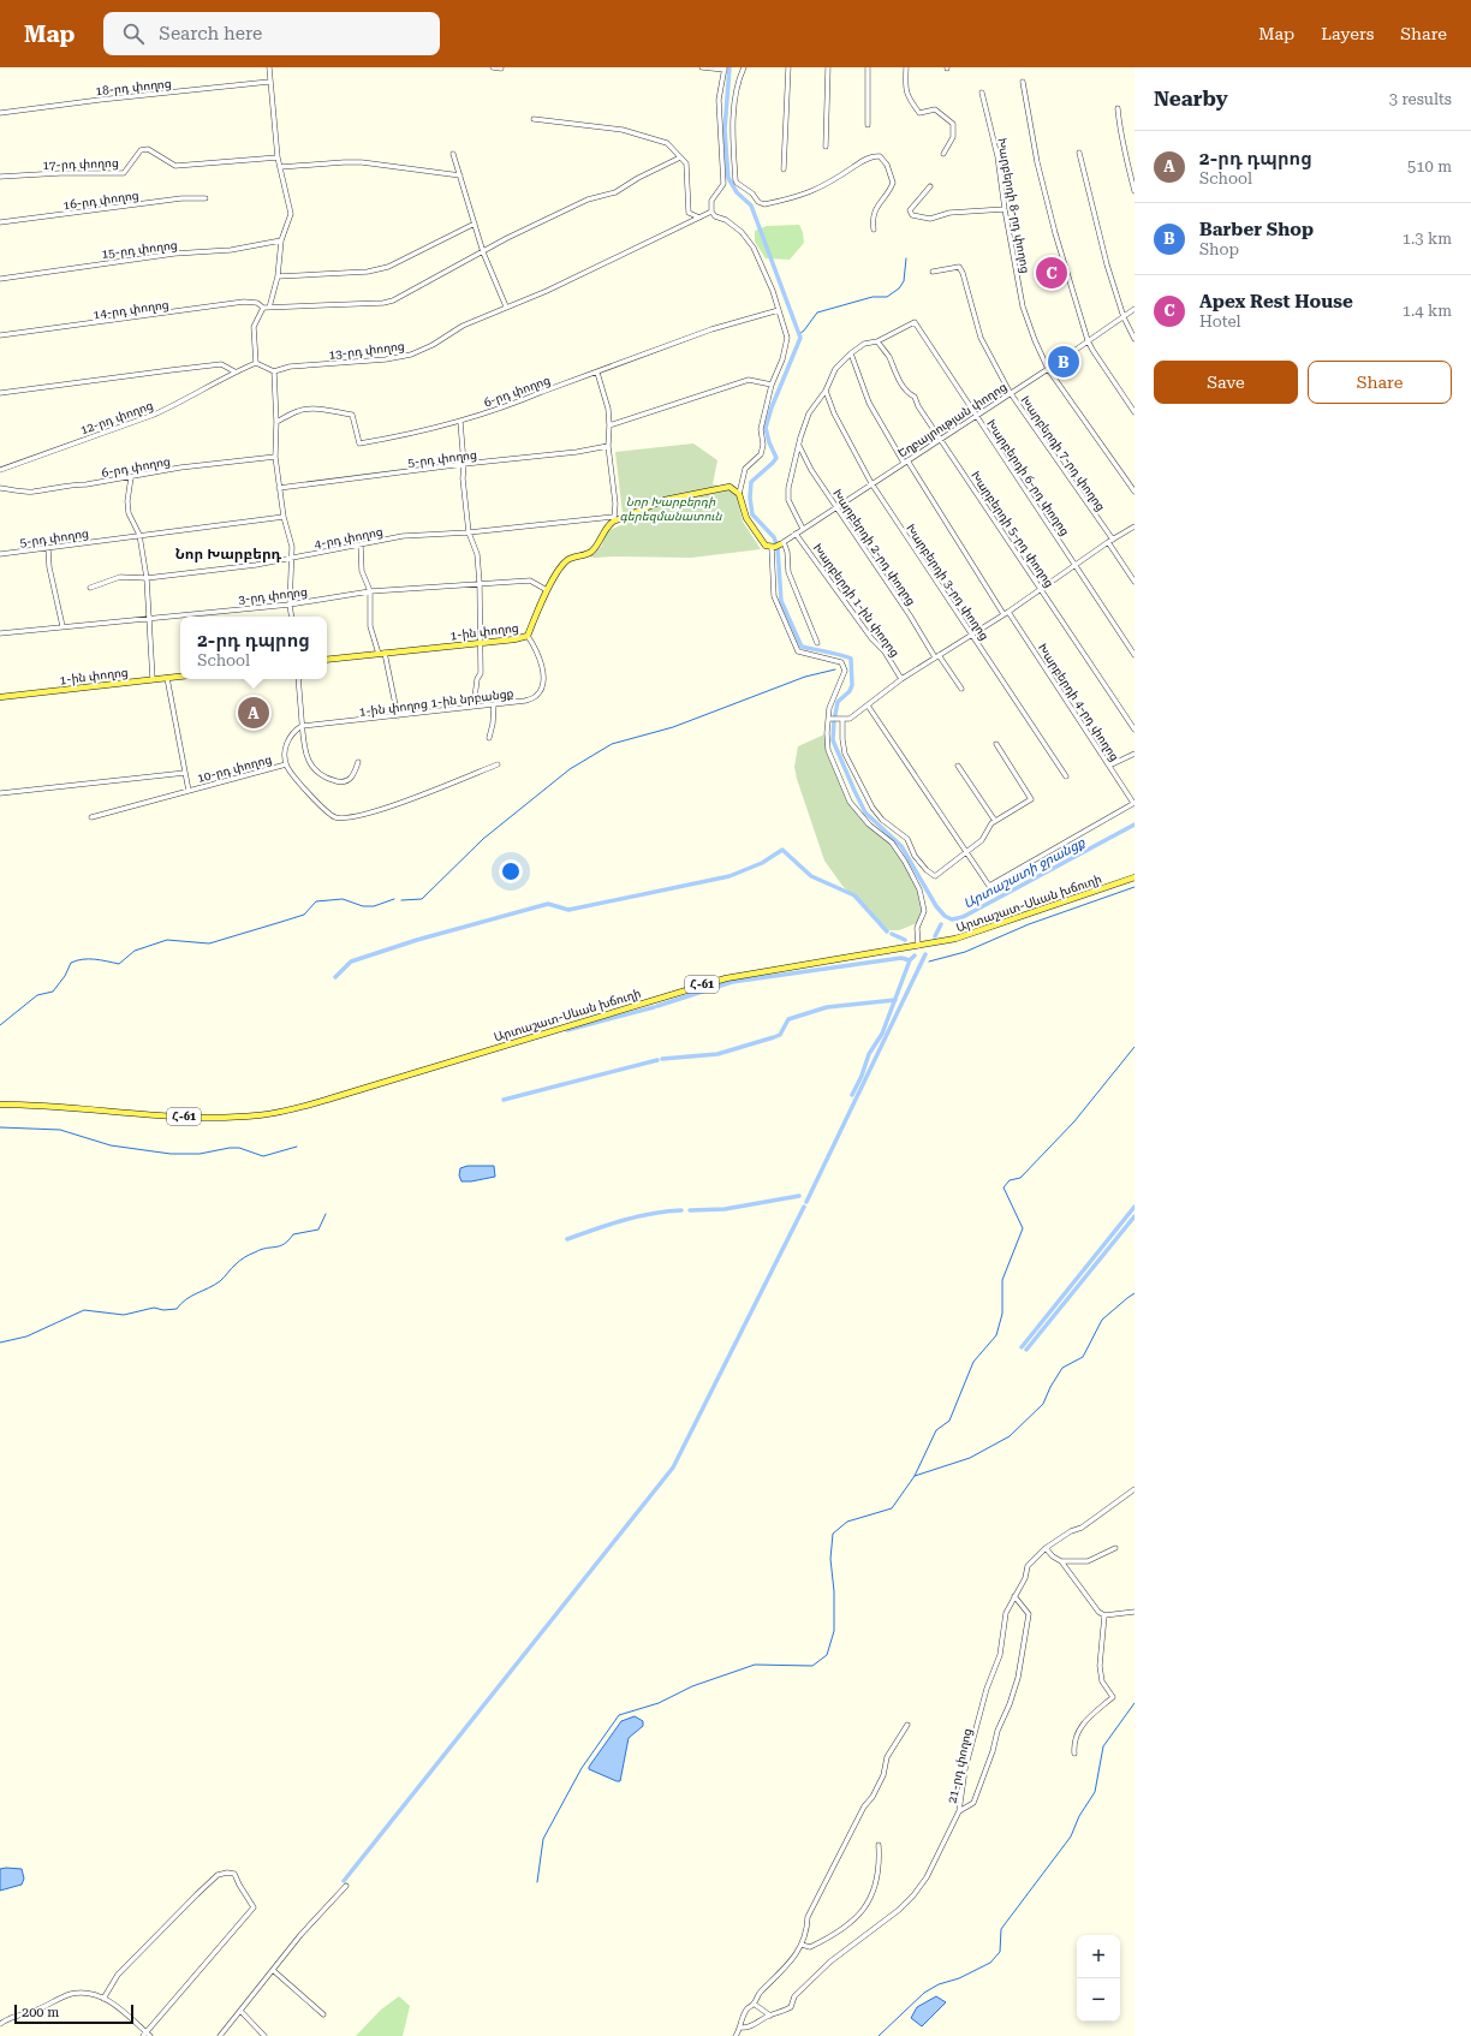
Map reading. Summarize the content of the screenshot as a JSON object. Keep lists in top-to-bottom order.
{
  "streets": {
    "main road": ["1-ին փողոց", "Արտաշատ-Սևան խճուղի", "Հ-61"],
    "street": [
      "18-րդ փողոց",
      "17-րդ փողոց",
      "16-րդ փողոց",
      "Խարբերդի 8-րդ փողոց",
      "15-րդ փողոց",
      "14-րդ փողոց",
      "13-րդ փողոց",
      "6-րդ փողոց",
      "12-րդ փողոց",
      "Եղբայրության փողոց",
      "Խարբերդի 7-րդ փողոց",
      "5-րդ փողոց",
      "Խարբերդի 6-րդ փողոց",
      "Խարբերդի 5-րդ փողոց",
      "4-րդ փողոց",
      "Խարբերդի 2-րդ փողոց",
      "Խարբերդի 3-րդ փողոց",
      "3-րդ փողոց",
      "Խարբերդի 1-ին փողոց",
      "1-ին փողոց 1-ին նրբանցք",
      "Խարբերդի 4-րդ փողոց",
      "10-րդ փողոց",
      "21-րդ փողոց"
    ]
  },
  "crossings": [
    ["Խարբերդի 8-րդ փողոց", "Եղբայրության փողոց"],
    ["Եղբայրության փողոց", "Խարբերդի 7-րդ փողոց"],
    ["Եղբայրության փողոց", "Խարբերդի 6-րդ փողոց"],
    ["Եղբայրության փողոց", "Խարբերդի 5-րդ փողոց"],
    ["Եղբայրության փողոց", "Խարբերդի 2-րդ փողոց"],
    ["Եղբայրության փողոց", "Խարբերդի 3-րդ փողոց"],
    ["Եղբայրության փողոց", "Խարբերդի 1-ին փողոց"],
    ["Եղբայրության փողոց", "Խարբերդի 4-րդ փողոց"],
    ["Խարբերդի 6-րդ փողոց", "Խարբերդի 5-րդ փողոց"],
    ["4-րդ փողոց", "1-ին փողոց"],
    ["3-րդ փողոց", "1-ին փողոց"],
    ["1-ին փողոց", "1-ին փողոց 1-ին նրբանցք"]
  ],
  "districts": ["Նոր Խարբերդ"],
  "water": ["Արտաշատի ջրանցք"],
  "parks": ["Նոր Խարբերդի գերեզմանատուն"],
  "scale_bar": "200 m",
  "page": {
    "header": "Map",
    "search": "Search here",
    "nav": ["Map", "Layers", "Share"],
    "heading": ["Nearby", "3 results"],
    "list": [
      {
        "mark": "A",
        "name": "2-րդ դպրոց",
        "note": "School",
        "value": "510 m"
      },
      {
        "mark": "B",
        "name": "Barber Shop",
        "note": "Shop",
        "value": "1.3 km"
      },
      {
        "mark": "C",
        "name": "Apex Rest House",
        "note": "Hotel",
        "value": "1.4 km"
      }
    ],
    "pins": ["C", "B", "A"],
    "buttons": ["Save", "Share"],
    "popup": ["2-րդ դպրոց", "School"],
    "map_buttons": ["+", "−"],
    "scale": "200 m"
  }
}
